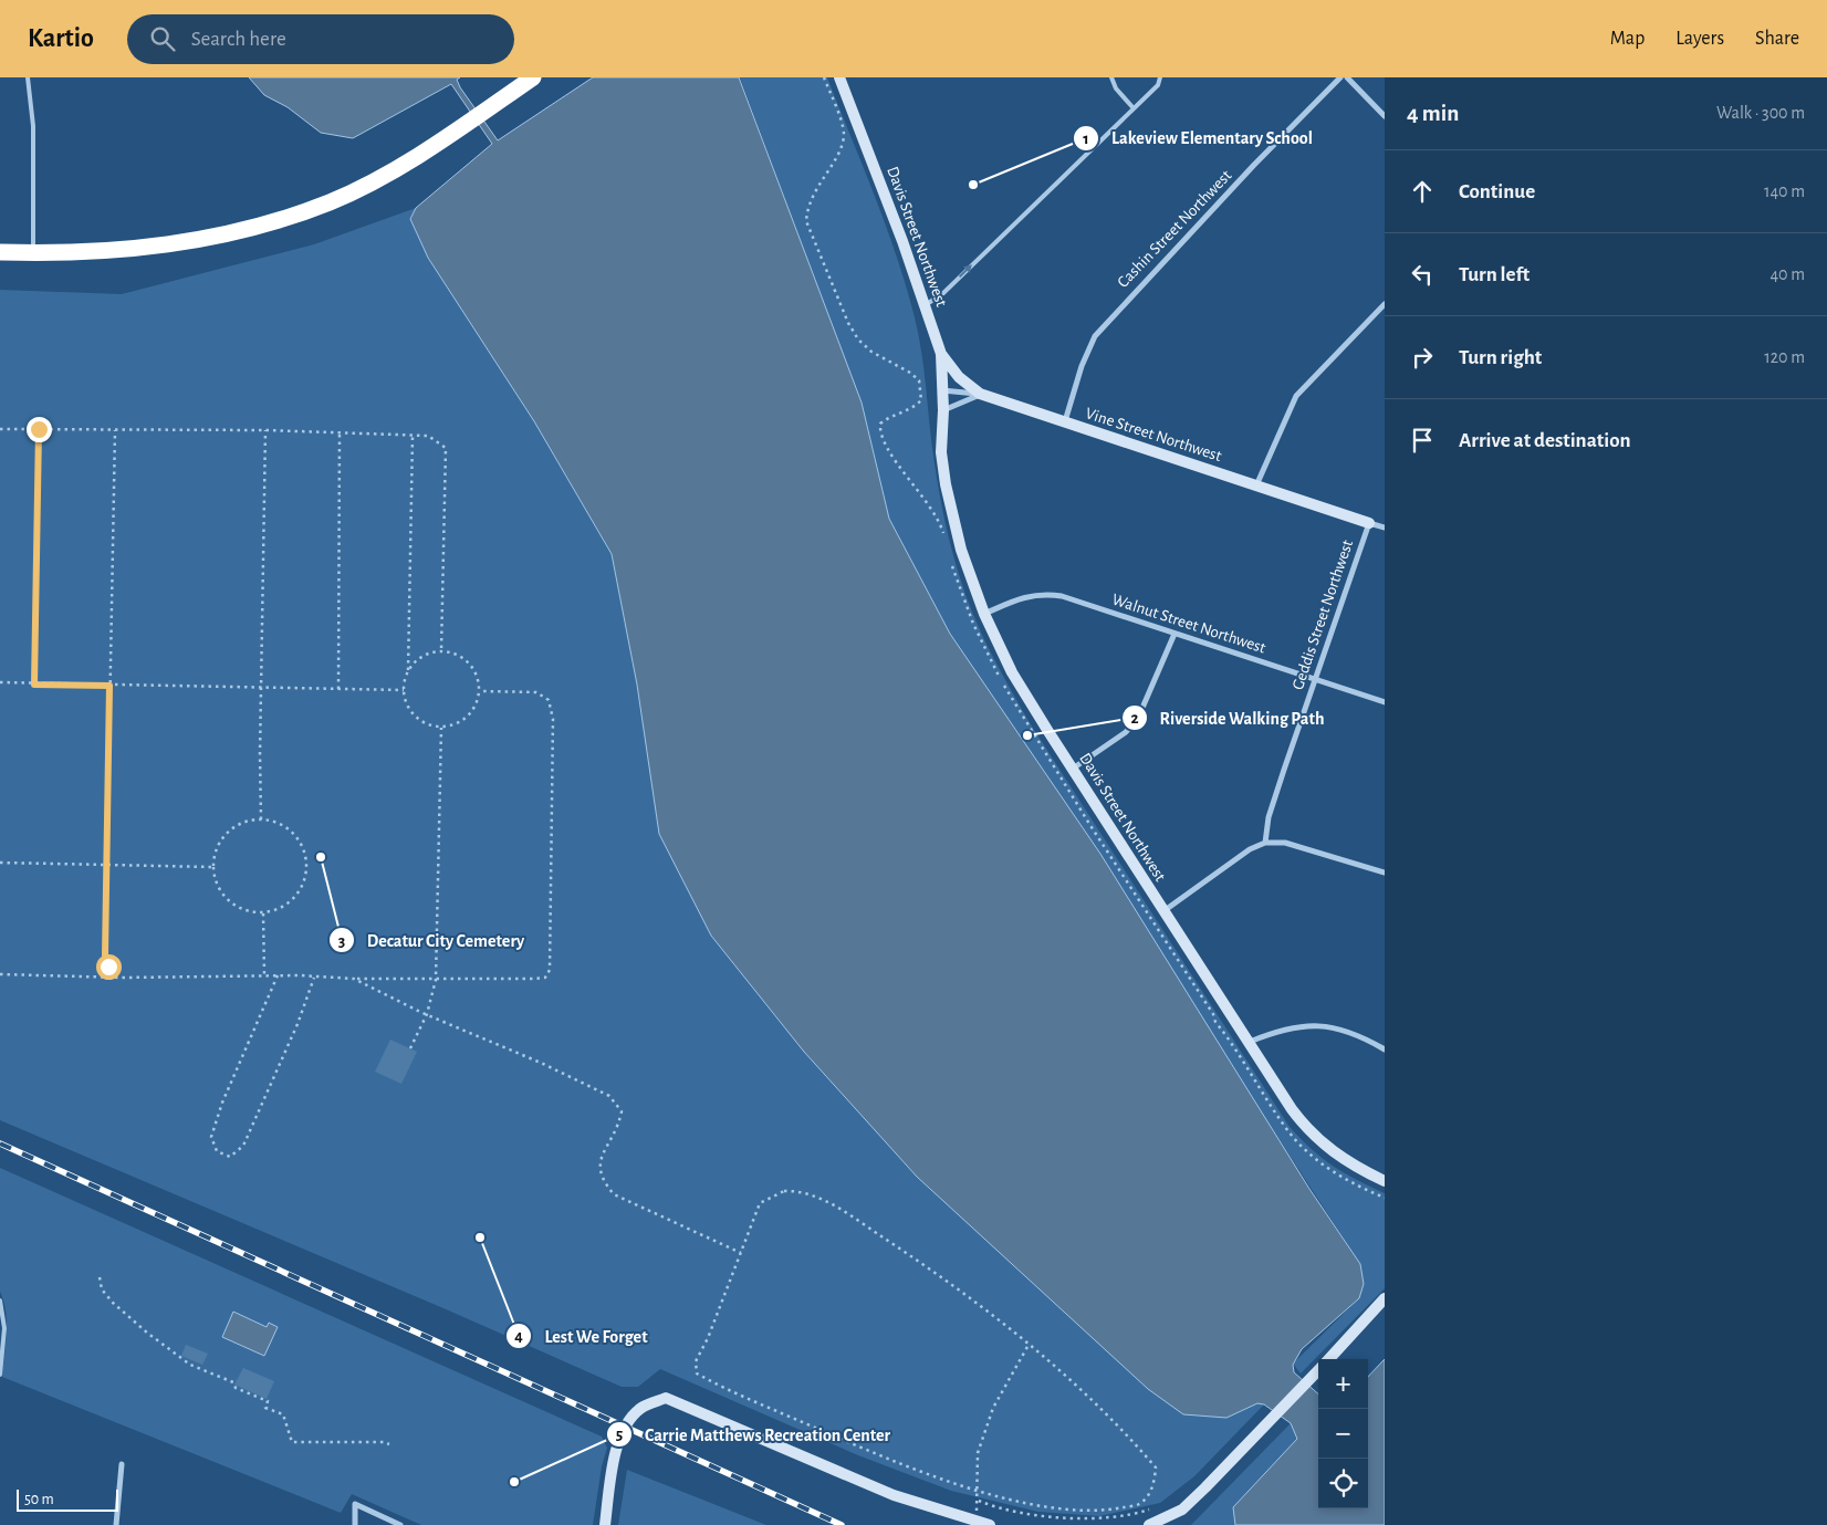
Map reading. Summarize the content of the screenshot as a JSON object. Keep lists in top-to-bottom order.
{
  "streets": {
    "street": [
      "Cashin Street Northwest",
      "Davis Street Northwest",
      "Vine Street Northwest",
      "Geddis Street Northwest",
      "Walnut Street Northwest"
    ]
  },
  "crossings": [
    ["Cashin Street Northwest", "Vine Street Northwest"],
    ["Davis Street Northwest", "Vine Street Northwest"],
    ["Davis Street Northwest", "Walnut Street Northwest"],
    ["Vine Street Northwest", "Geddis Street Northwest"],
    ["Geddis Street Northwest", "Walnut Street Northwest"]
  ],
  "places": [
    "Lakeview Elementary School",
    "Riverside Walking Path",
    "Decatur City Cemetery",
    "Lest We Forget",
    "Carrie Matthews Recreation Center"
  ],
  "scale_bar": "50 m",
  "page": {
    "header": "Kartio",
    "search": "Search here",
    "nav": ["Map", "Layers", "Share"],
    "heading": ["4 min", "Walk · 300 m"],
    "list": [
      ["Continue", "140 m"],
      ["Turn left", "40 m"],
      ["Turn right", "120 m"],
      "Arrive at destination"
    ],
    "map_buttons": ["+", "−"],
    "scale": "50 m"
  }
}
